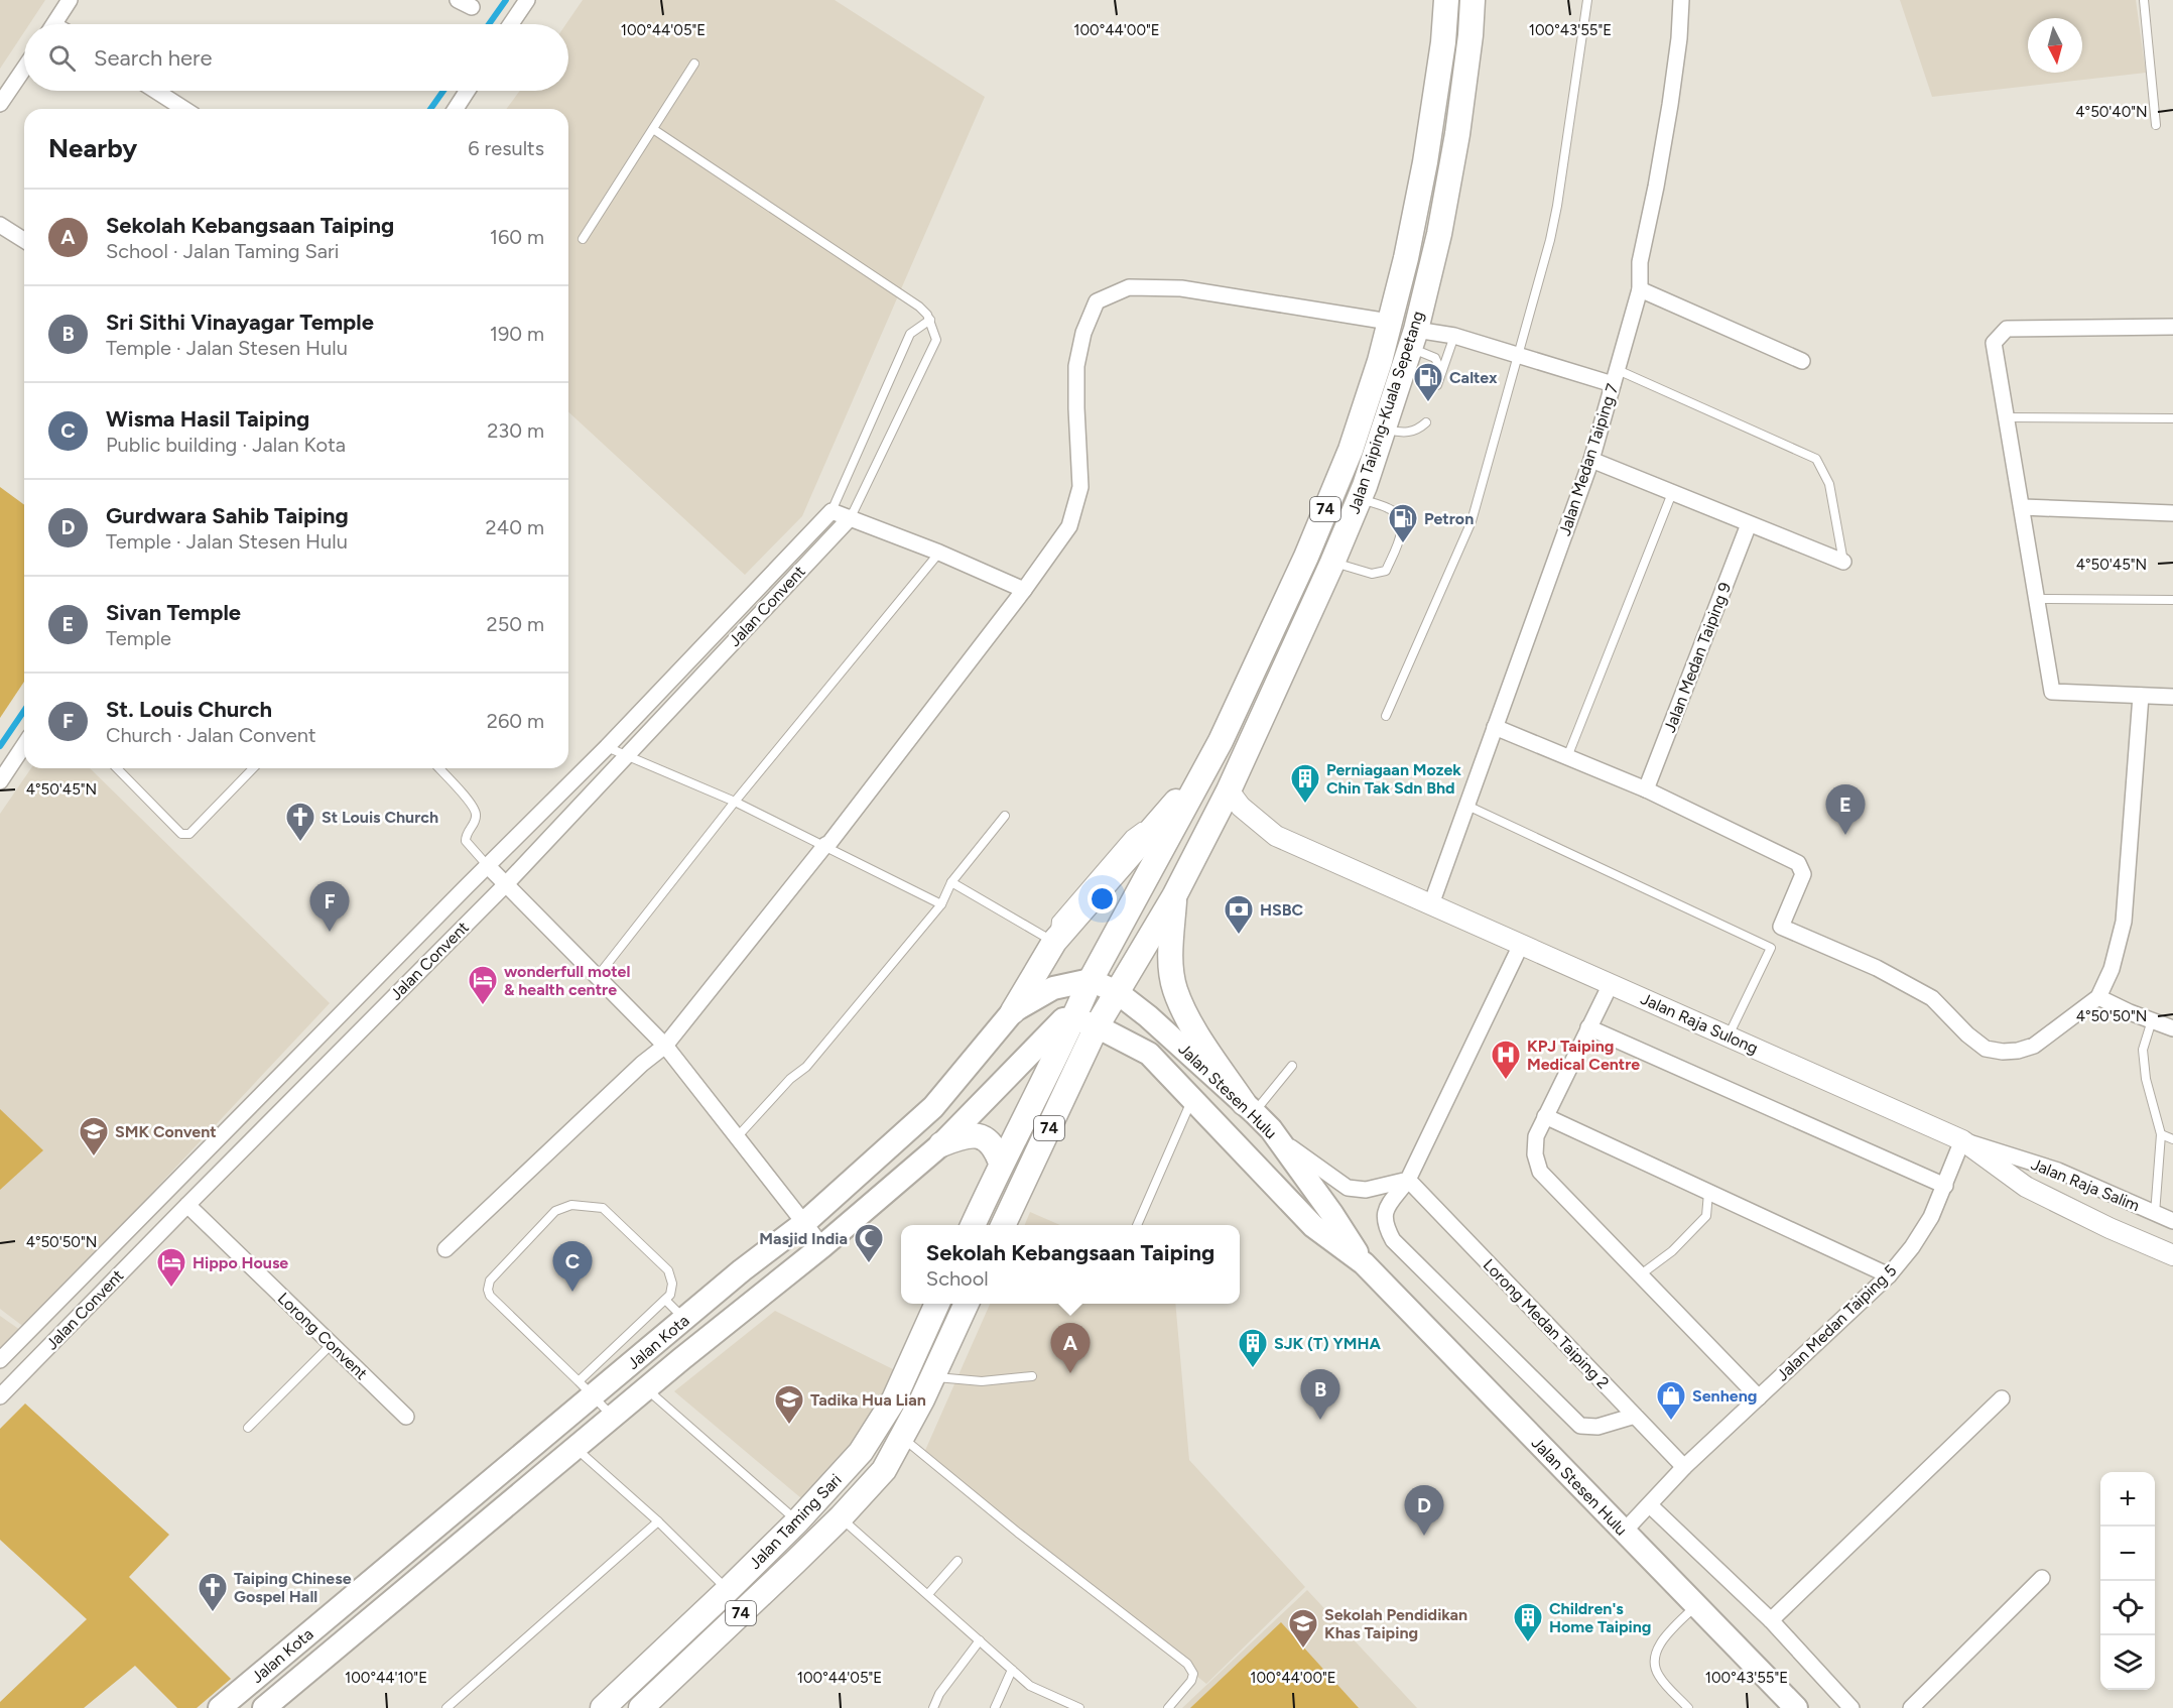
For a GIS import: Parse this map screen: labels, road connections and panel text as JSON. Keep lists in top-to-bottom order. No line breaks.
{"streets":{"main road":["Jalan Taiping-Kuala Sepetang","74","Jalan Stesen Hulu","Jalan Kota","Jalan Taming Sari"],"street":["Jalan Medan Taiping 7","Jalan Convent","Jalan Medan Taiping 9","Jalan Raja Sulong","Jalan Raja Salim","Jalan Medan Taiping 5","Lorong Medan Taiping 2","Lorong Convent"]},"crossings":[["Jalan Taiping-Kuala Sepetang","74"],["Jalan Taiping-Kuala Sepetang","Jalan Raja Sulong"],["Jalan Taiping-Kuala Sepetang","Jalan Stesen Hulu"],["Jalan Taiping-Kuala Sepetang","Jalan Kota"],["Jalan Medan Taiping 7","Jalan Raja Sulong"],["74","Jalan Stesen Hulu"],["74","Jalan Kota"],["Jalan Convent","Lorong Convent"],["Jalan Raja Sulong","Jalan Raja Salim"],["Jalan Raja Sulong","Jalan Medan Taiping 5"],["Jalan Stesen Hulu","Jalan Medan Taiping 5"],["Jalan Stesen Hulu","Jalan Kota"],["Jalan Raja Salim","Jalan Medan Taiping 5"],["Jalan Medan Taiping 5","Lorong Medan Taiping 2"]],"places":{"fuel station":["Caltex","Petron"],"building":["Perniagaan Mozek Chin Tak Sdn Bhd","SJK (T) YMHA","Children's Home Taiping"],"church":["St Louis Church","Taiping Chinese Gospel Hall"],"bank":["HSBC"],"hotel":["wonderfull motel & health centre","Hippo House"],"hospital":["KPJ Taiping Medical Centre"],"school or university":["SMK Convent","Tadika Hua Lian","Sekolah Pendidikan Khas Taiping"],"mosque":["Masjid India"],"shop":["Senheng"]},"north":"bottom","page":{"search":"Search here","heading":["Nearby","6 results"],"list":[{"mark":"A","name":"Sekolah Kebangsaan Taiping","note":"School · Jalan Taming Sari","value":"160 m"},{"mark":"B","name":"Sri Sithi Vinayagar Temple","note":"Temple · Jalan Stesen Hulu","value":"190 m"},{"mark":"C","name":"Wisma Hasil Taiping","note":"Public building · Jalan Kota","value":"230 m"},{"mark":"D","name":"Gurdwara Sahib Taiping","note":"Temple · Jalan Stesen Hulu","value":"240 m"},{"mark":"E","name":"Sivan Temple","note":"Temple","value":"250 m"},{"mark":"F","name":"St. Louis Church","note":"Church · Jalan Convent","value":"260 m"}],"pins":["E","F","C","A","B","D"],"popup":["Sekolah Kebangsaan Taiping","School"],"map_buttons":["+","−"]},"coordinates":["100°44'05\"E","100°44'00\"E","100°43'55\"E","4°50'40\"N","4°50'45\"N","4°50'50\"N","100°44'10\"E"]}
